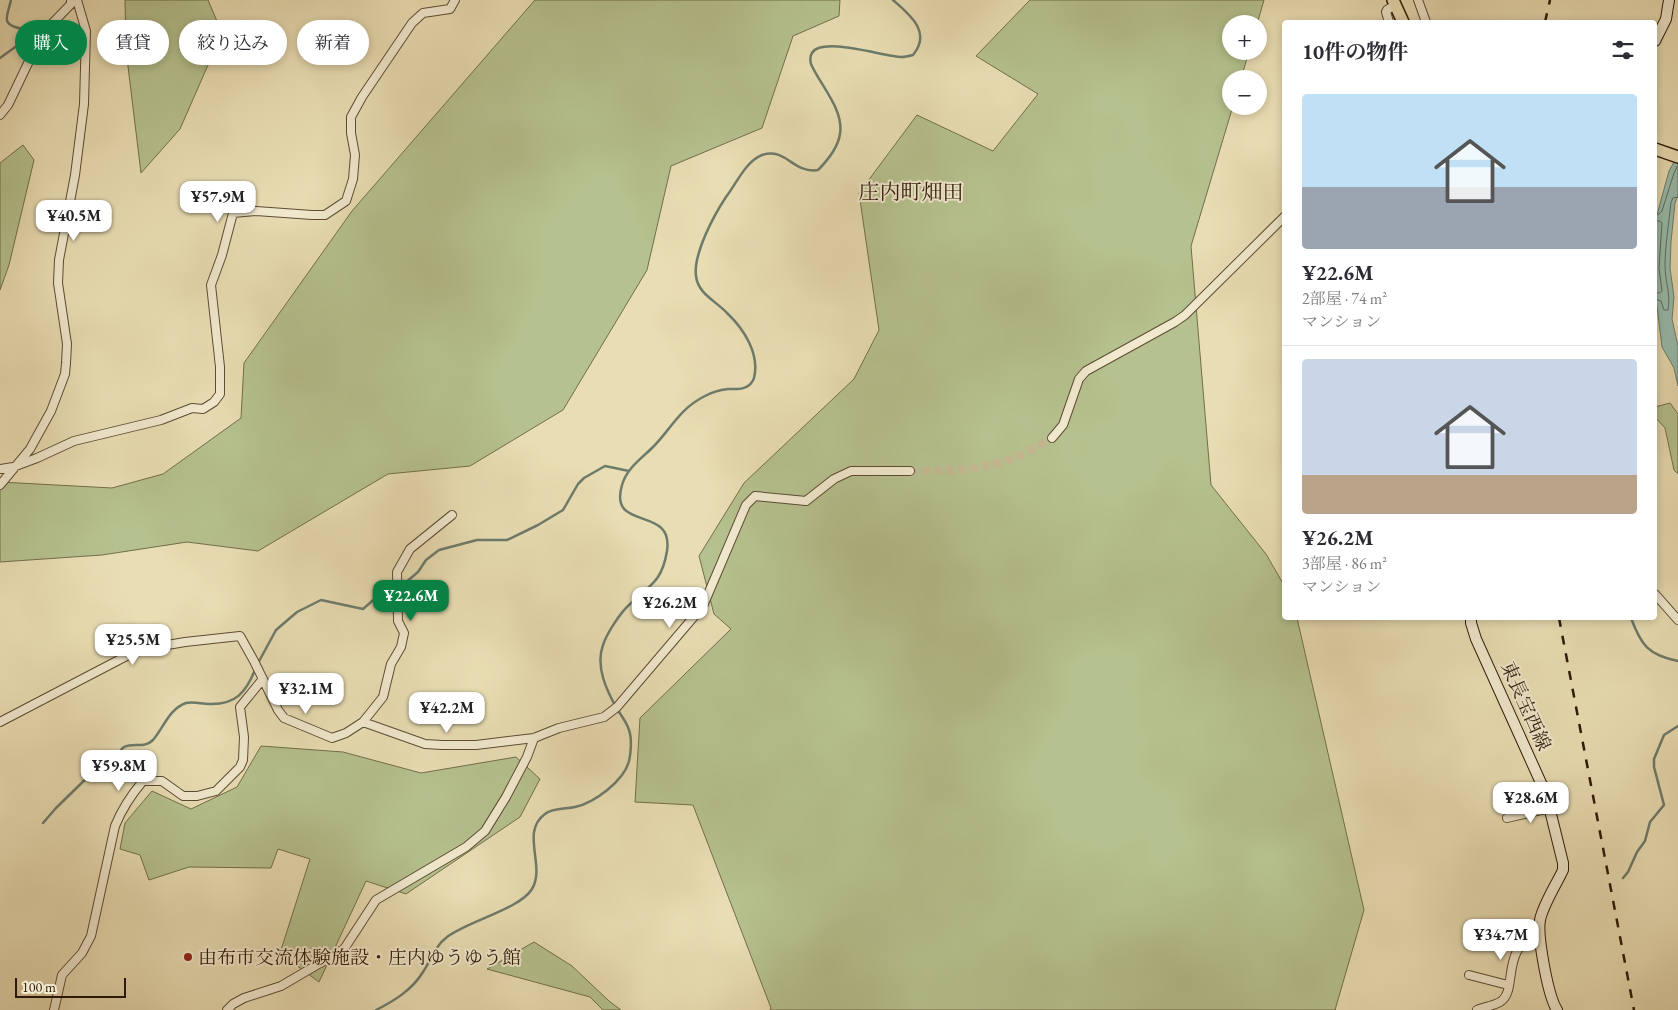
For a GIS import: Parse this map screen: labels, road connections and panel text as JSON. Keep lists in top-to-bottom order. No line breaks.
{"streets":{"main road":["東長宝西線"]},"districts":["庄内町畑田"],"places":["由布市交流体験施設・庄内ゆうゆう館"],"scale_bar":"100 m","page":{"map_buttons":["+","−"],"chip":["購入","賃貸","絞り込み","新着"],"heading":"10件の物件","list":[{"name":"¥22.6M","note":"2部屋 · 74 m² · マンション"},{"name":"¥26.2M","note":"3部屋 · 86 m² · マンション"}],"price":["¥57.9M","¥40.5M","¥22.6M","¥26.2M","¥25.5M","¥32.1M","¥42.2M","¥59.8M","¥28.6M","¥34.7M"],"scale":"100 m"}}
